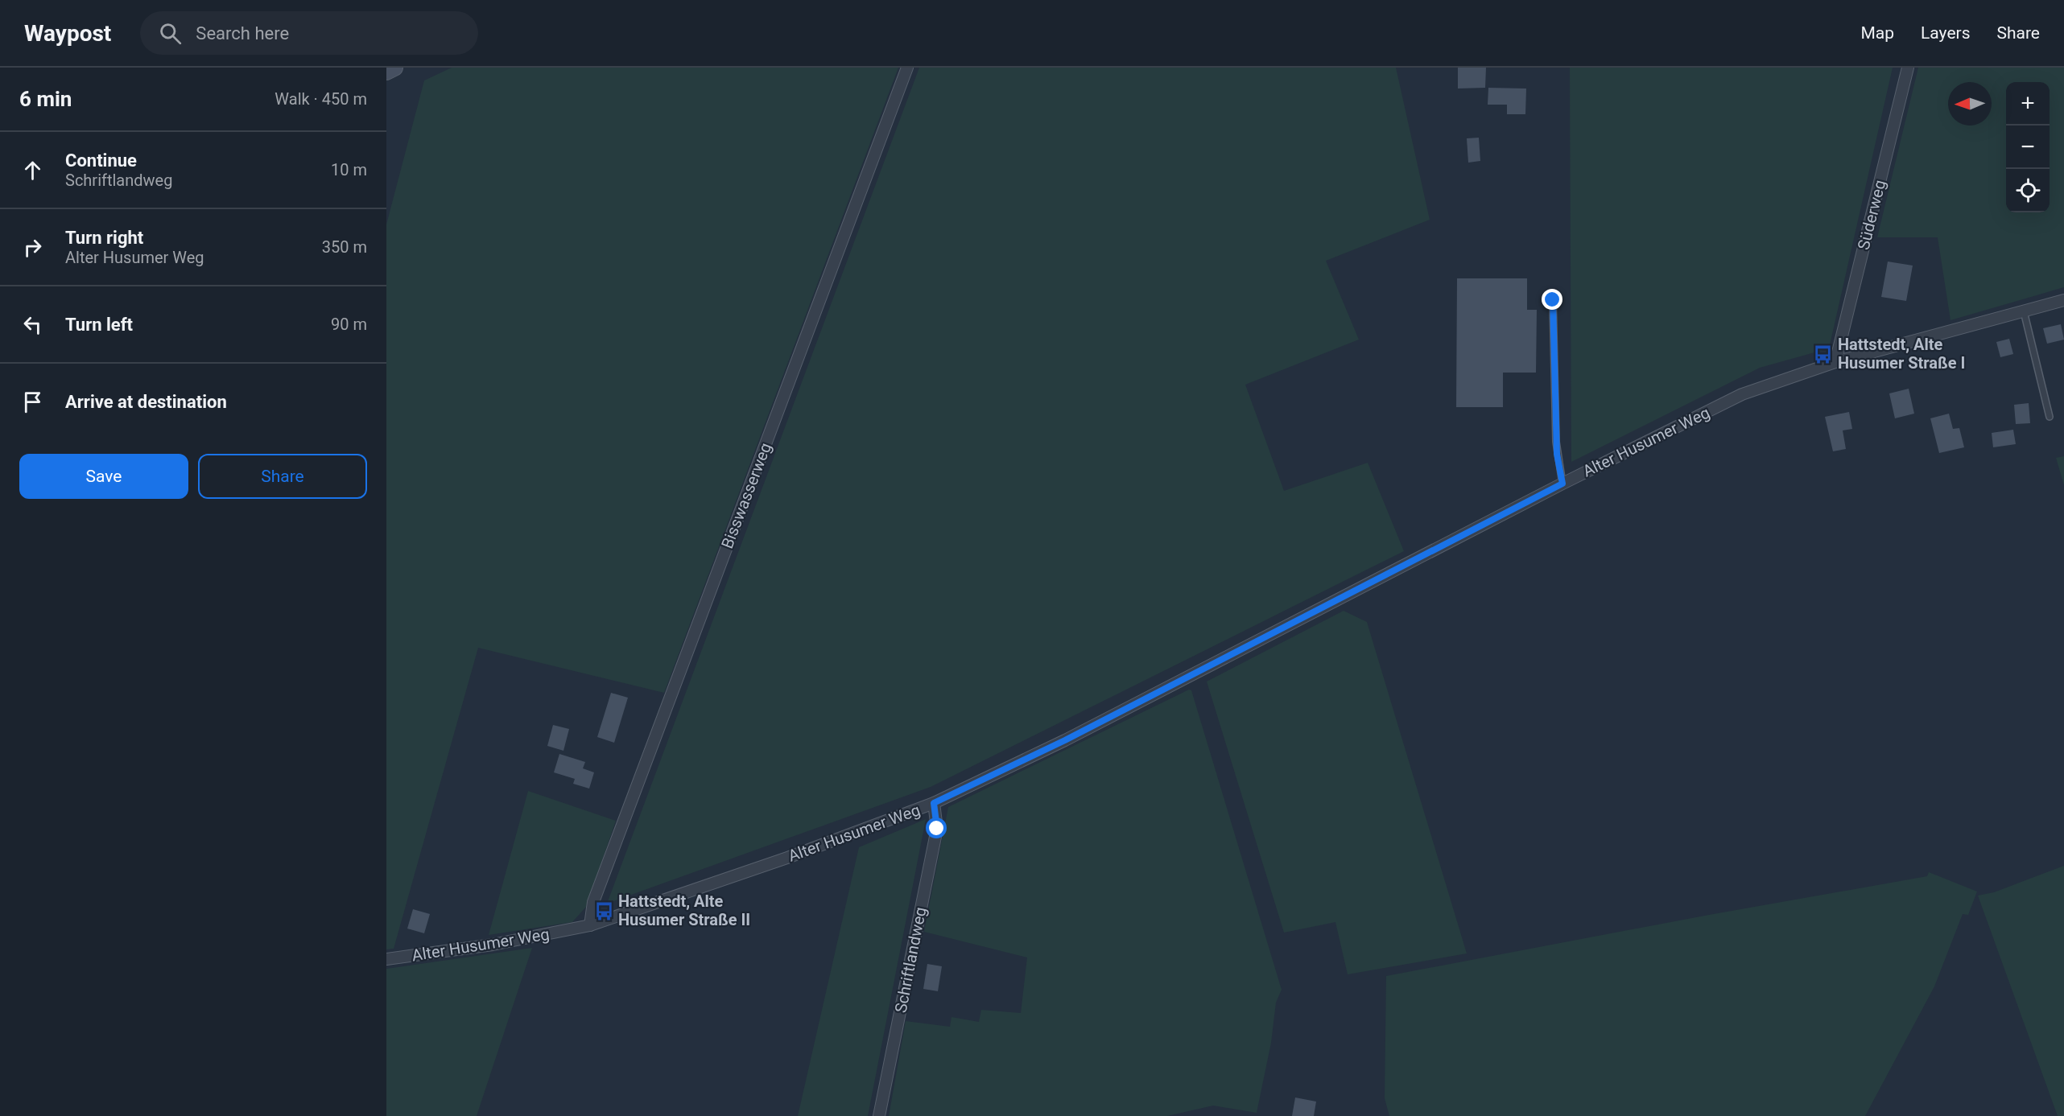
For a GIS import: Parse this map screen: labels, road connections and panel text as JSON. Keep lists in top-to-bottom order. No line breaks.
{"streets":{"street":["Süderweg","Alter Husumer Weg","Bisswasserweg","Schriftlandweg"]},"crossings":[["Süderweg","Alter Husumer Weg"],["Alter Husumer Weg","Bisswasserweg"],["Alter Husumer Weg","Schriftlandweg"]],"places":{"bus stop":["Hattstedt, Alte Husumer Straße I","Hattstedt, Alte Husumer Straße II"]},"north":"left","page":{"header":"Waypost","search":"Search here","nav":["Map","Layers","Share"],"heading":["6 min","Walk · 450 m"],"map_buttons":["+","−"],"list":[["Continue","Schriftlandweg","10 m"],["Turn right","Alter Husumer Weg","350 m"],["Turn left","90 m"],"Arrive at destination"],"buttons":["Save","Share"]}}
